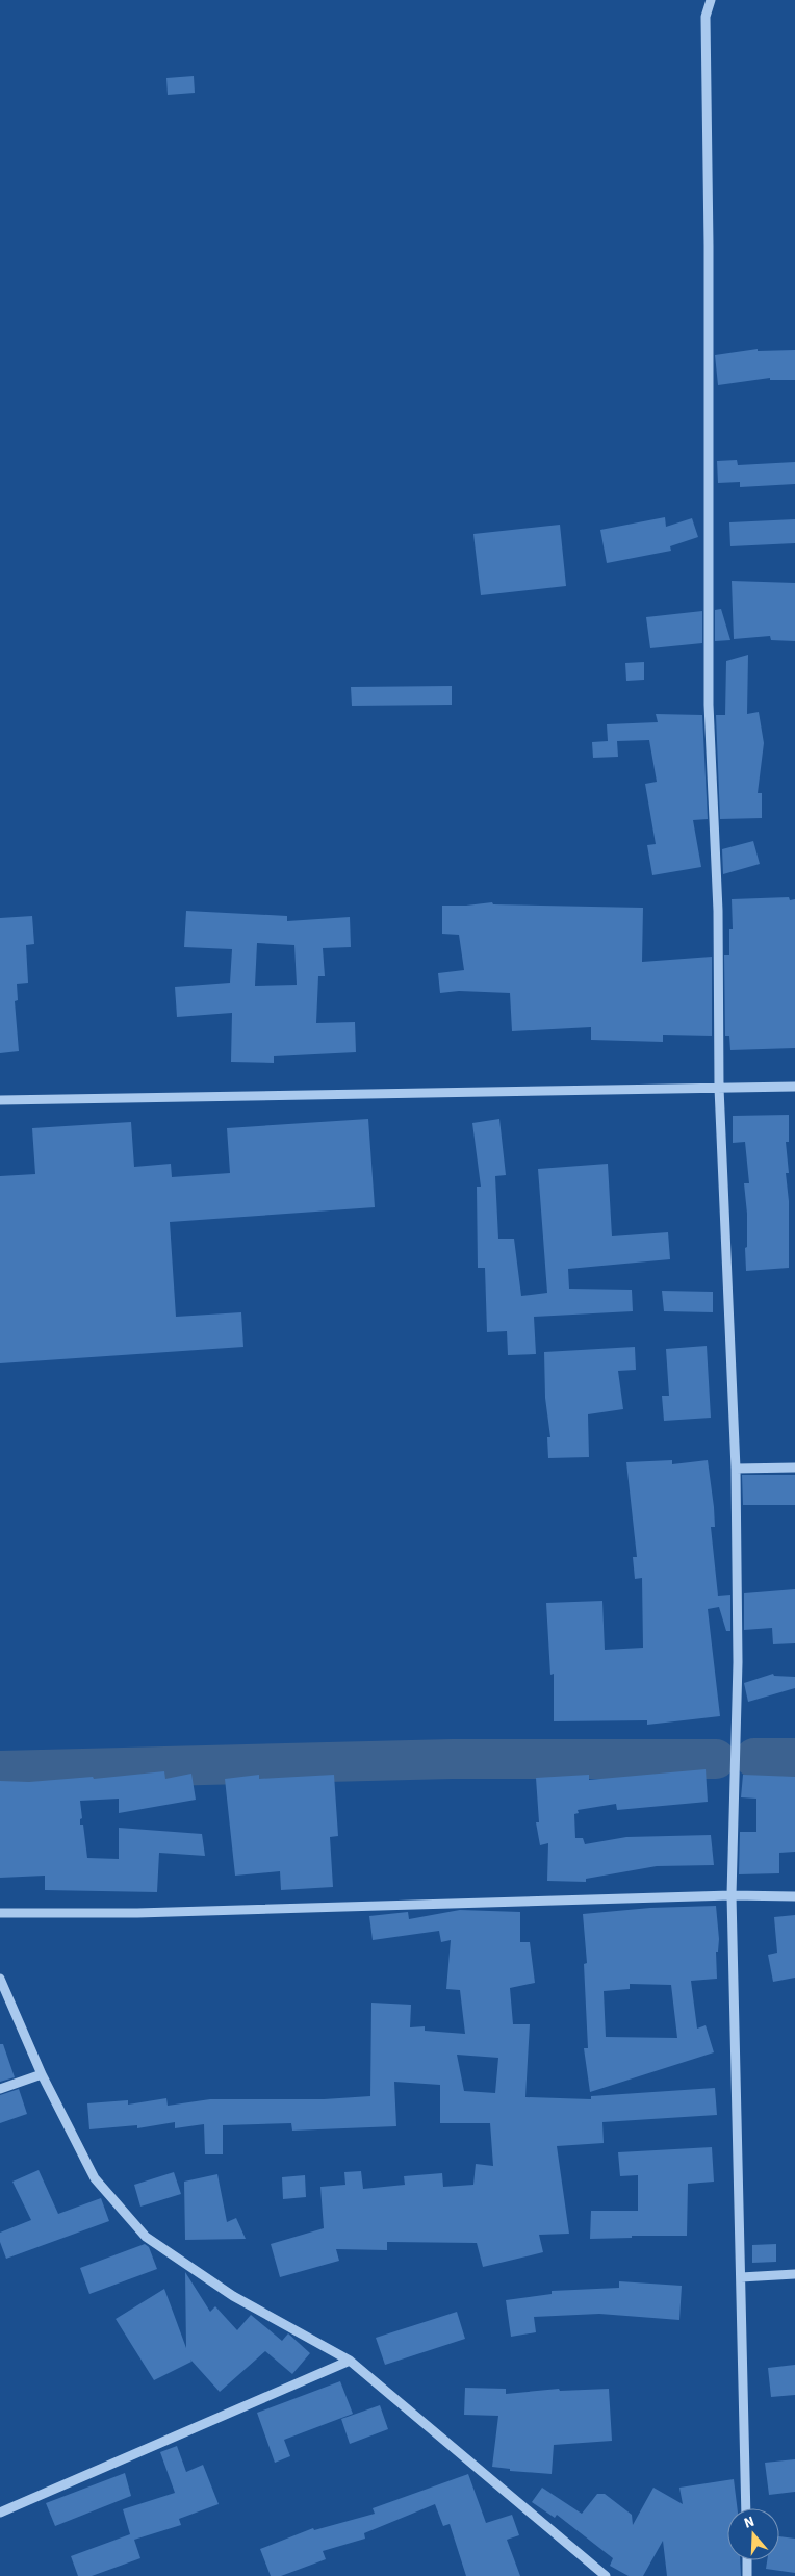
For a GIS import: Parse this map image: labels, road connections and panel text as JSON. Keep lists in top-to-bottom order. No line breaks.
{"north":"top"}
